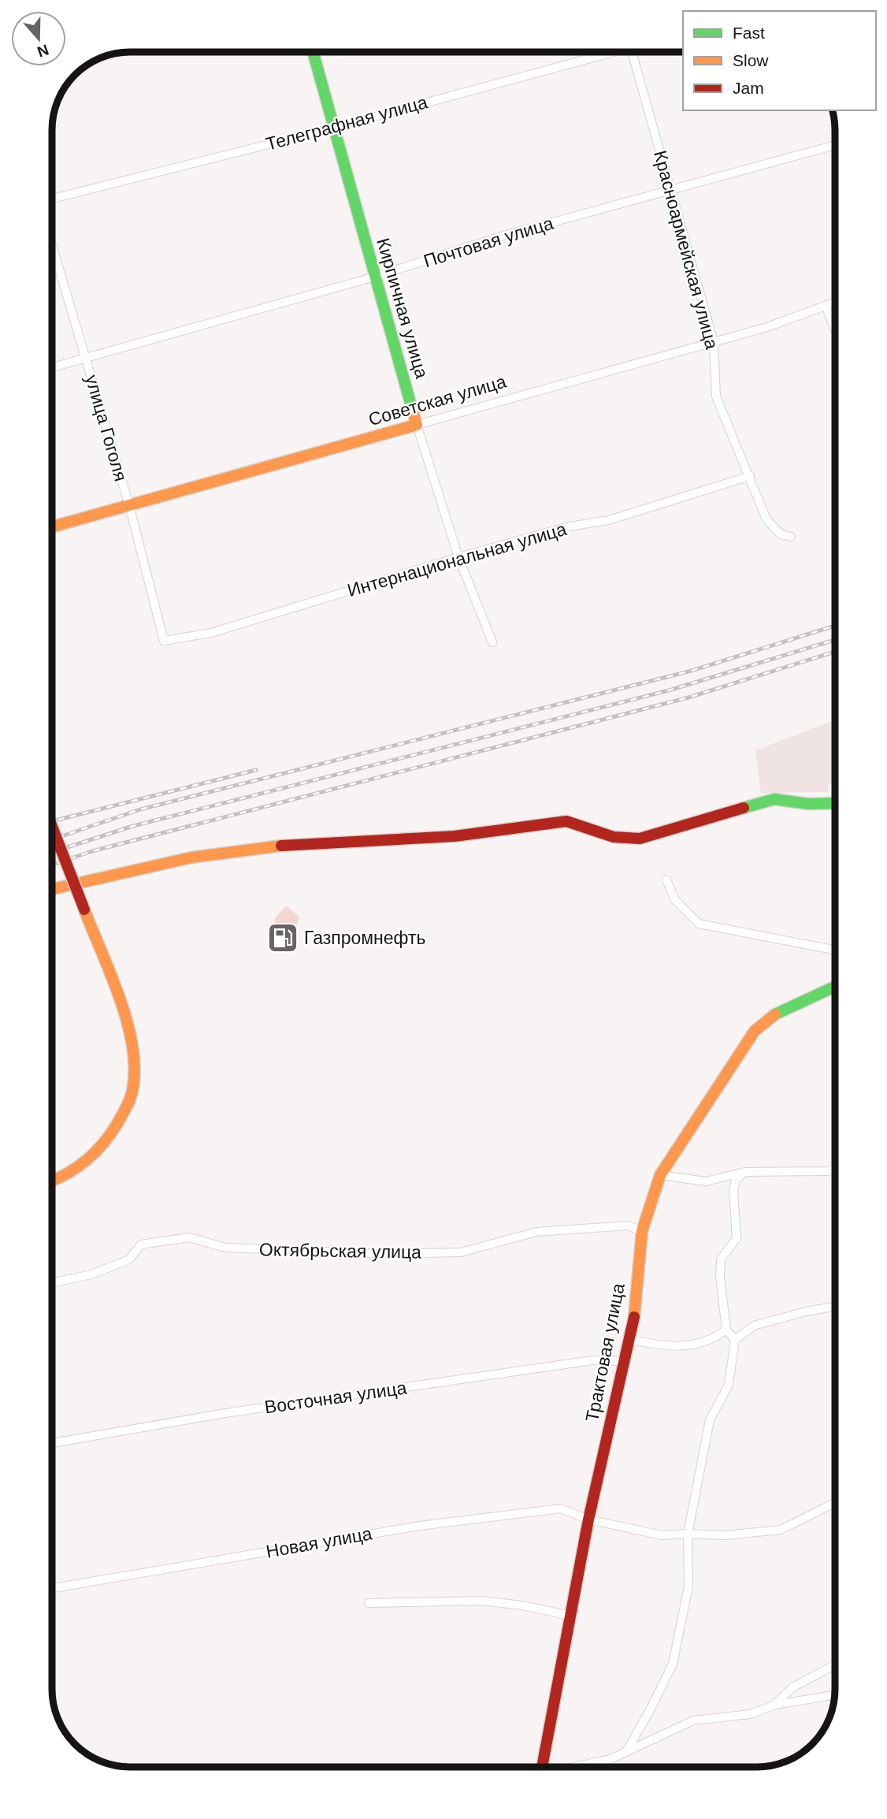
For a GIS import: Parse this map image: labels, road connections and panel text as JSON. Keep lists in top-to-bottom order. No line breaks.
{"streets":{"street":["Телеграфная улица","Почтовая улица","Красноармейская улица","Кирпичная улица","Советская улица","улица Гоголя","Интернациональная улица","Октябрьская улица","Трактовая улица","Восточная улица","Новая улица"]},"crossings":[["Телеграфная улица","Кирпичная улица"],["Почтовая улица","Красноармейская улица"],["Почтовая улица","Кирпичная улица"],["Почтовая улица","улица Гоголя"],["Красноармейская улица","Советская улица"],["Красноармейская улица","Интернациональная улица"],["Кирпичная улица","Советская улица"],["Кирпичная улица","Интернациональная улица"],["Советская улица","улица Гоголя"],["улица Гоголя","Интернациональная улица"],["Октябрьская улица","Трактовая улица"],["Трактовая улица","Восточная улица"],["Трактовая улица","Новая улица"]],"places":{"fuel station":["Газпромнефть"]},"legend":["Fast","Slow","Jam"],"north":"bottom"}
